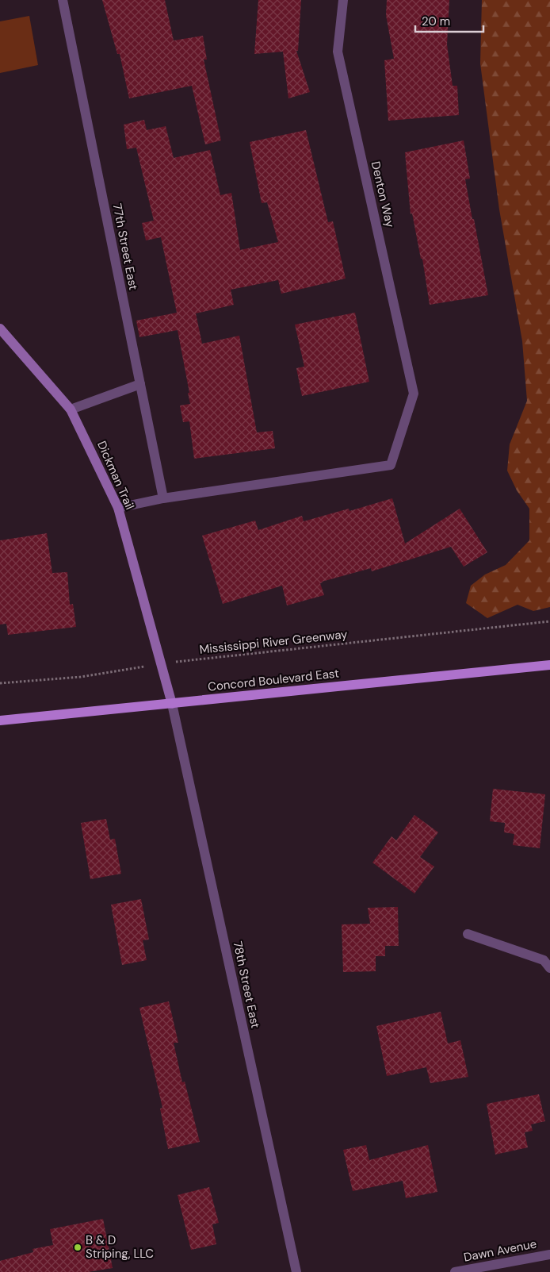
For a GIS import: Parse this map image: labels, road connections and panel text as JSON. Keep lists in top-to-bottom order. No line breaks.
{"streets":{"main road":["Concord Boulevard East"],"street":["Denton Way","77th Street East","Dickman Trail","78th Street East","Dawn Avenue"],"path":["Mississippi River Greenway"]},"crossings":[["Denton Way","77th Street East"],["Dickman Trail","Mississippi River Greenway"],["Dickman Trail","Concord Boulevard East"],["Dickman Trail","78th Street East"],["Concord Boulevard East","78th Street East"]],"places":["B & D Striping, LLC"],"scale_bar":"20 m"}
